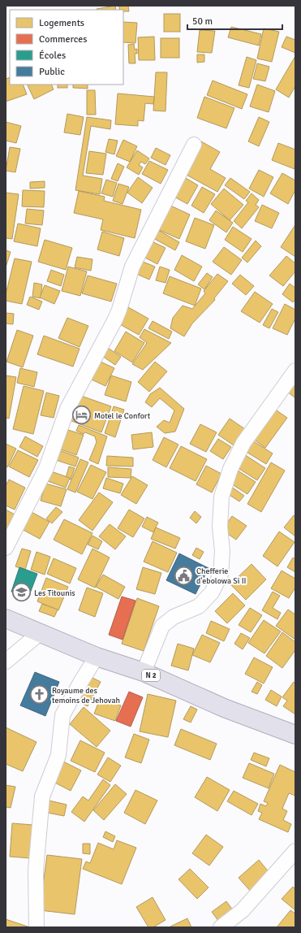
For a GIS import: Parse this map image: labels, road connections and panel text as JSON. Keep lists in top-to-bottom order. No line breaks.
{"streets":{"highway":["N 2"]},"places":{"hotel":["Motel le Confort"],"public building":["Chefferie d'ebolowa Si II"],"school or university":["Les Titounis"],"church":["Royaume des temoins de Jehovah"]},"legend":["Logements","Commerces","Écoles","Public"],"scale_bar":"50 m"}
